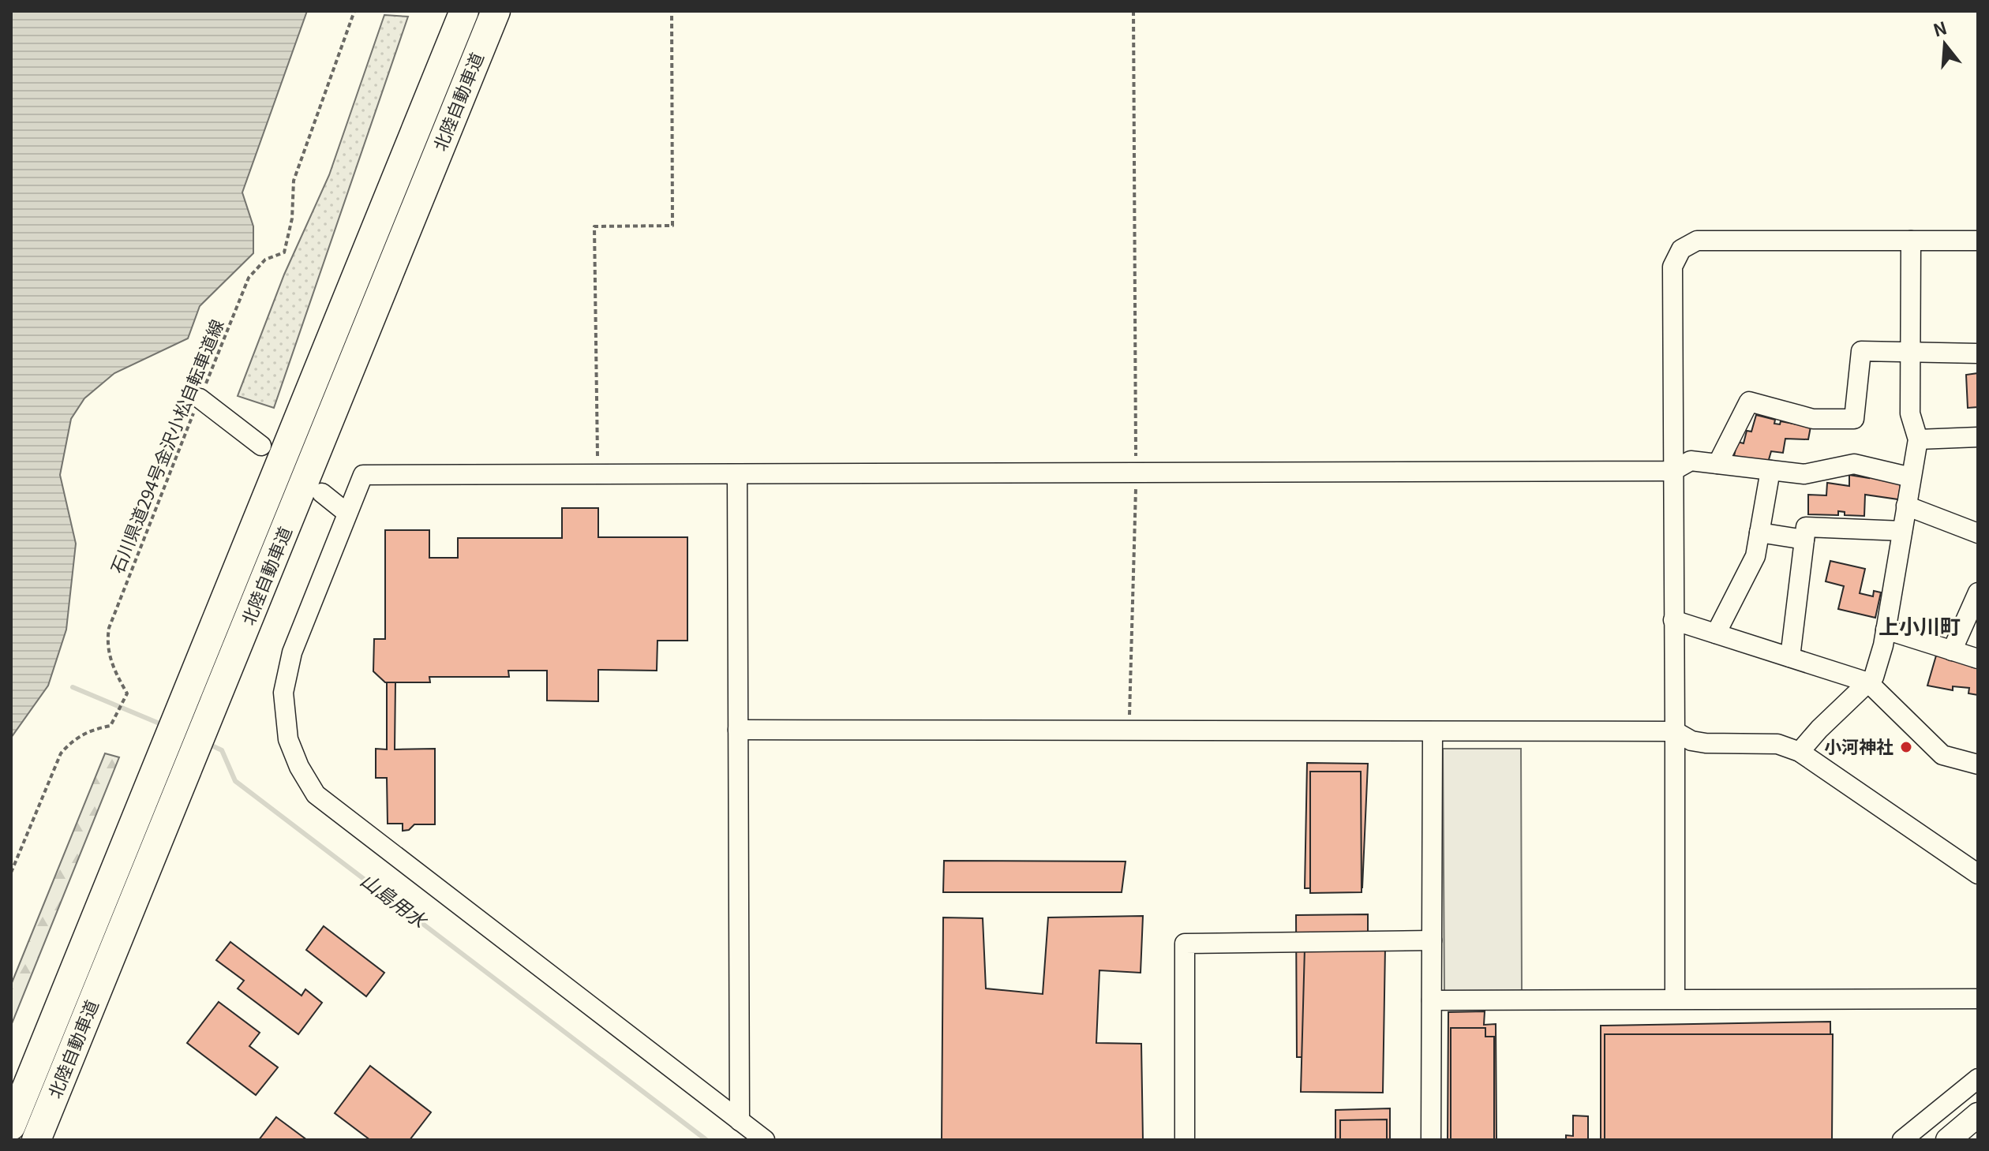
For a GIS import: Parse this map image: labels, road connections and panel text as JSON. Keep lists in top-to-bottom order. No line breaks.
{"streets":{"highway":["北陸自動車道"],"path":["石川県道294号金沢小松自転車道線"]},"districts":["上小川町"],"water":["山島用水"],"places":["小河神社"],"north":"top"}
